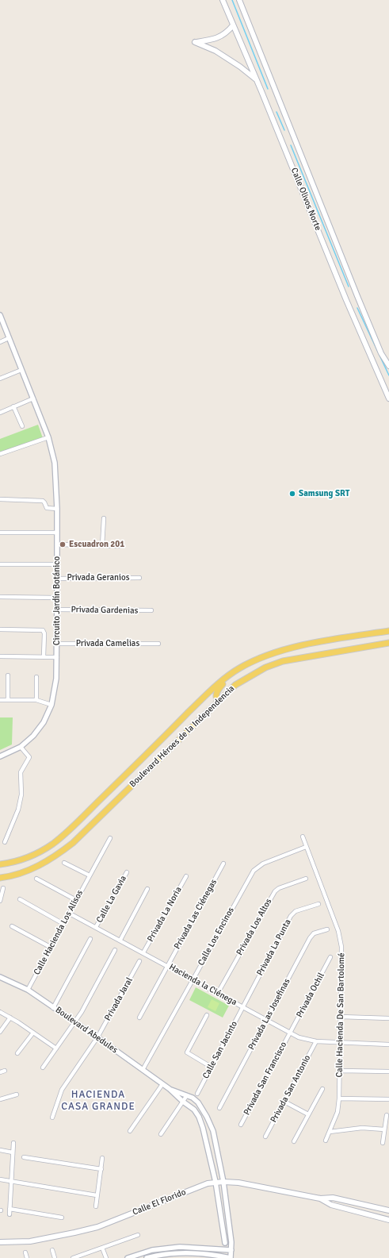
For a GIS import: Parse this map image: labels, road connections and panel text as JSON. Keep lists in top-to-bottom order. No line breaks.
{"streets":{"main road":["Calle Olivos Norte","Boulevard Héroes de la Independencia","Calle El Florido"],"street":["Privada Geranios","Circuito Jardín Botánico","Privada Gardenias","Privada Camelias","Calle La Gavia","Privada La Noria","Privada Las Ciénegas","Privada Los Altos","Calle Hacienda Los Alisos","Calle Los Encinos","Privada La Punta","Hacienda la Ciénega","Privada Ochil","Privada Jaral","Privada Las Josefinas","Calle Hacienda De San Bartolomé","Boulevard Abedules","Calle San Jacinto","Privada San Francisco","Privada San Antonio"]},"crossings":[["Privada Geranios","Circuito Jardín Botánico"],["Circuito Jardín Botánico","Privada Gardenias"],["Circuito Jardín Botánico","Privada Camelias"],["Calle La Gavia","Hacienda la Ciénega"],["Privada La Noria","Hacienda la Ciénega"],["Privada Las Ciénegas","Hacienda la Ciénega"],["Privada Los Altos","Hacienda la Ciénega"],["Calle Hacienda Los Alisos","Hacienda la Ciénega"],["Calle Hacienda Los Alisos","Boulevard Abedules"],["Calle Los Encinos","Hacienda la Ciénega"],["Calle Los Encinos","Calle Hacienda De San Bartolomé"],["Calle Los Encinos","Boulevard Abedules"],["Privada La Punta","Hacienda la Ciénega"],["Privada La Punta","Calle San Jacinto"],["Hacienda la Ciénega","Privada Ochil"],["Hacienda la Ciénega","Privada Las Josefinas"],["Hacienda la Ciénega","Calle Hacienda De San Bartolomé"],["Hacienda la Ciénega","Calle San Jacinto"],["Hacienda la Ciénega","Privada San Francisco"],["Hacienda la Ciénega","Privada San Antonio"],["Privada Ochil","Privada San Francisco"],["Privada Jaral","Boulevard Abedules"],["Boulevard Abedules","Calle El Florido"]],"districts":["HACIENDA CASA GRANDE"],"places":["Samsung SRT","Escuadron 201"]}
